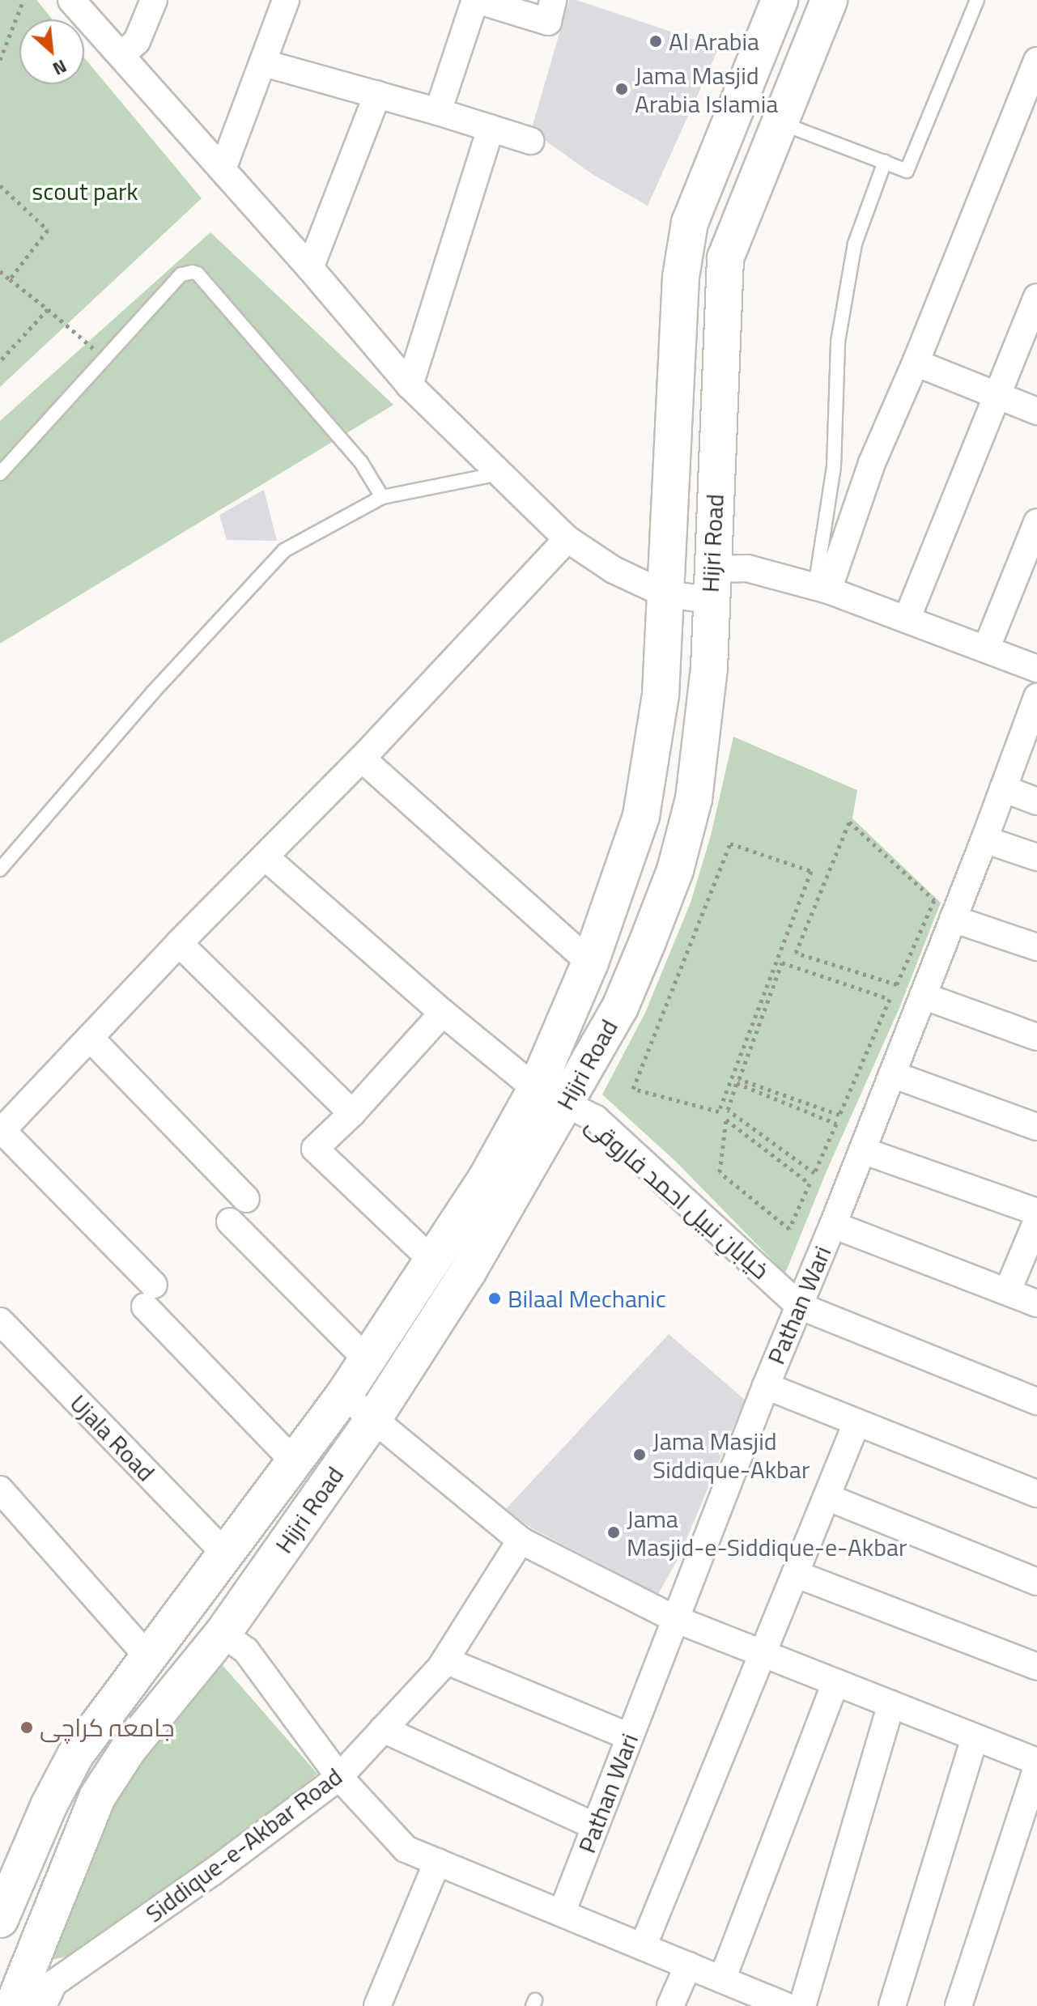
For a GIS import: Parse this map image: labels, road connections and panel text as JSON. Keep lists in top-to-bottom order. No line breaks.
{"streets":{"main road":["Hijri Road"],"street":["خیابانِ نبیل احمد فاروقی","Pathan Wari","Ujala Road","Siddique-e-Akbar Road"]},"crossings":[["Hijri Road","خیابانِ نبیل احمد فاروقی"],["Hijri Road","Ujala Road"],["خیابانِ نبیل احمد فاروقی","Pathan Wari"]],"parks":["scout park"],"places":["Al Arabia","Jama Masjid Arabia Islamia","Bilaal Mechanic","Jama Masjid Siddique-Akbar","Jama Masjid-e-Siddique-e-Akbar","جامعہ کراچی"],"north":"bottom right"}
